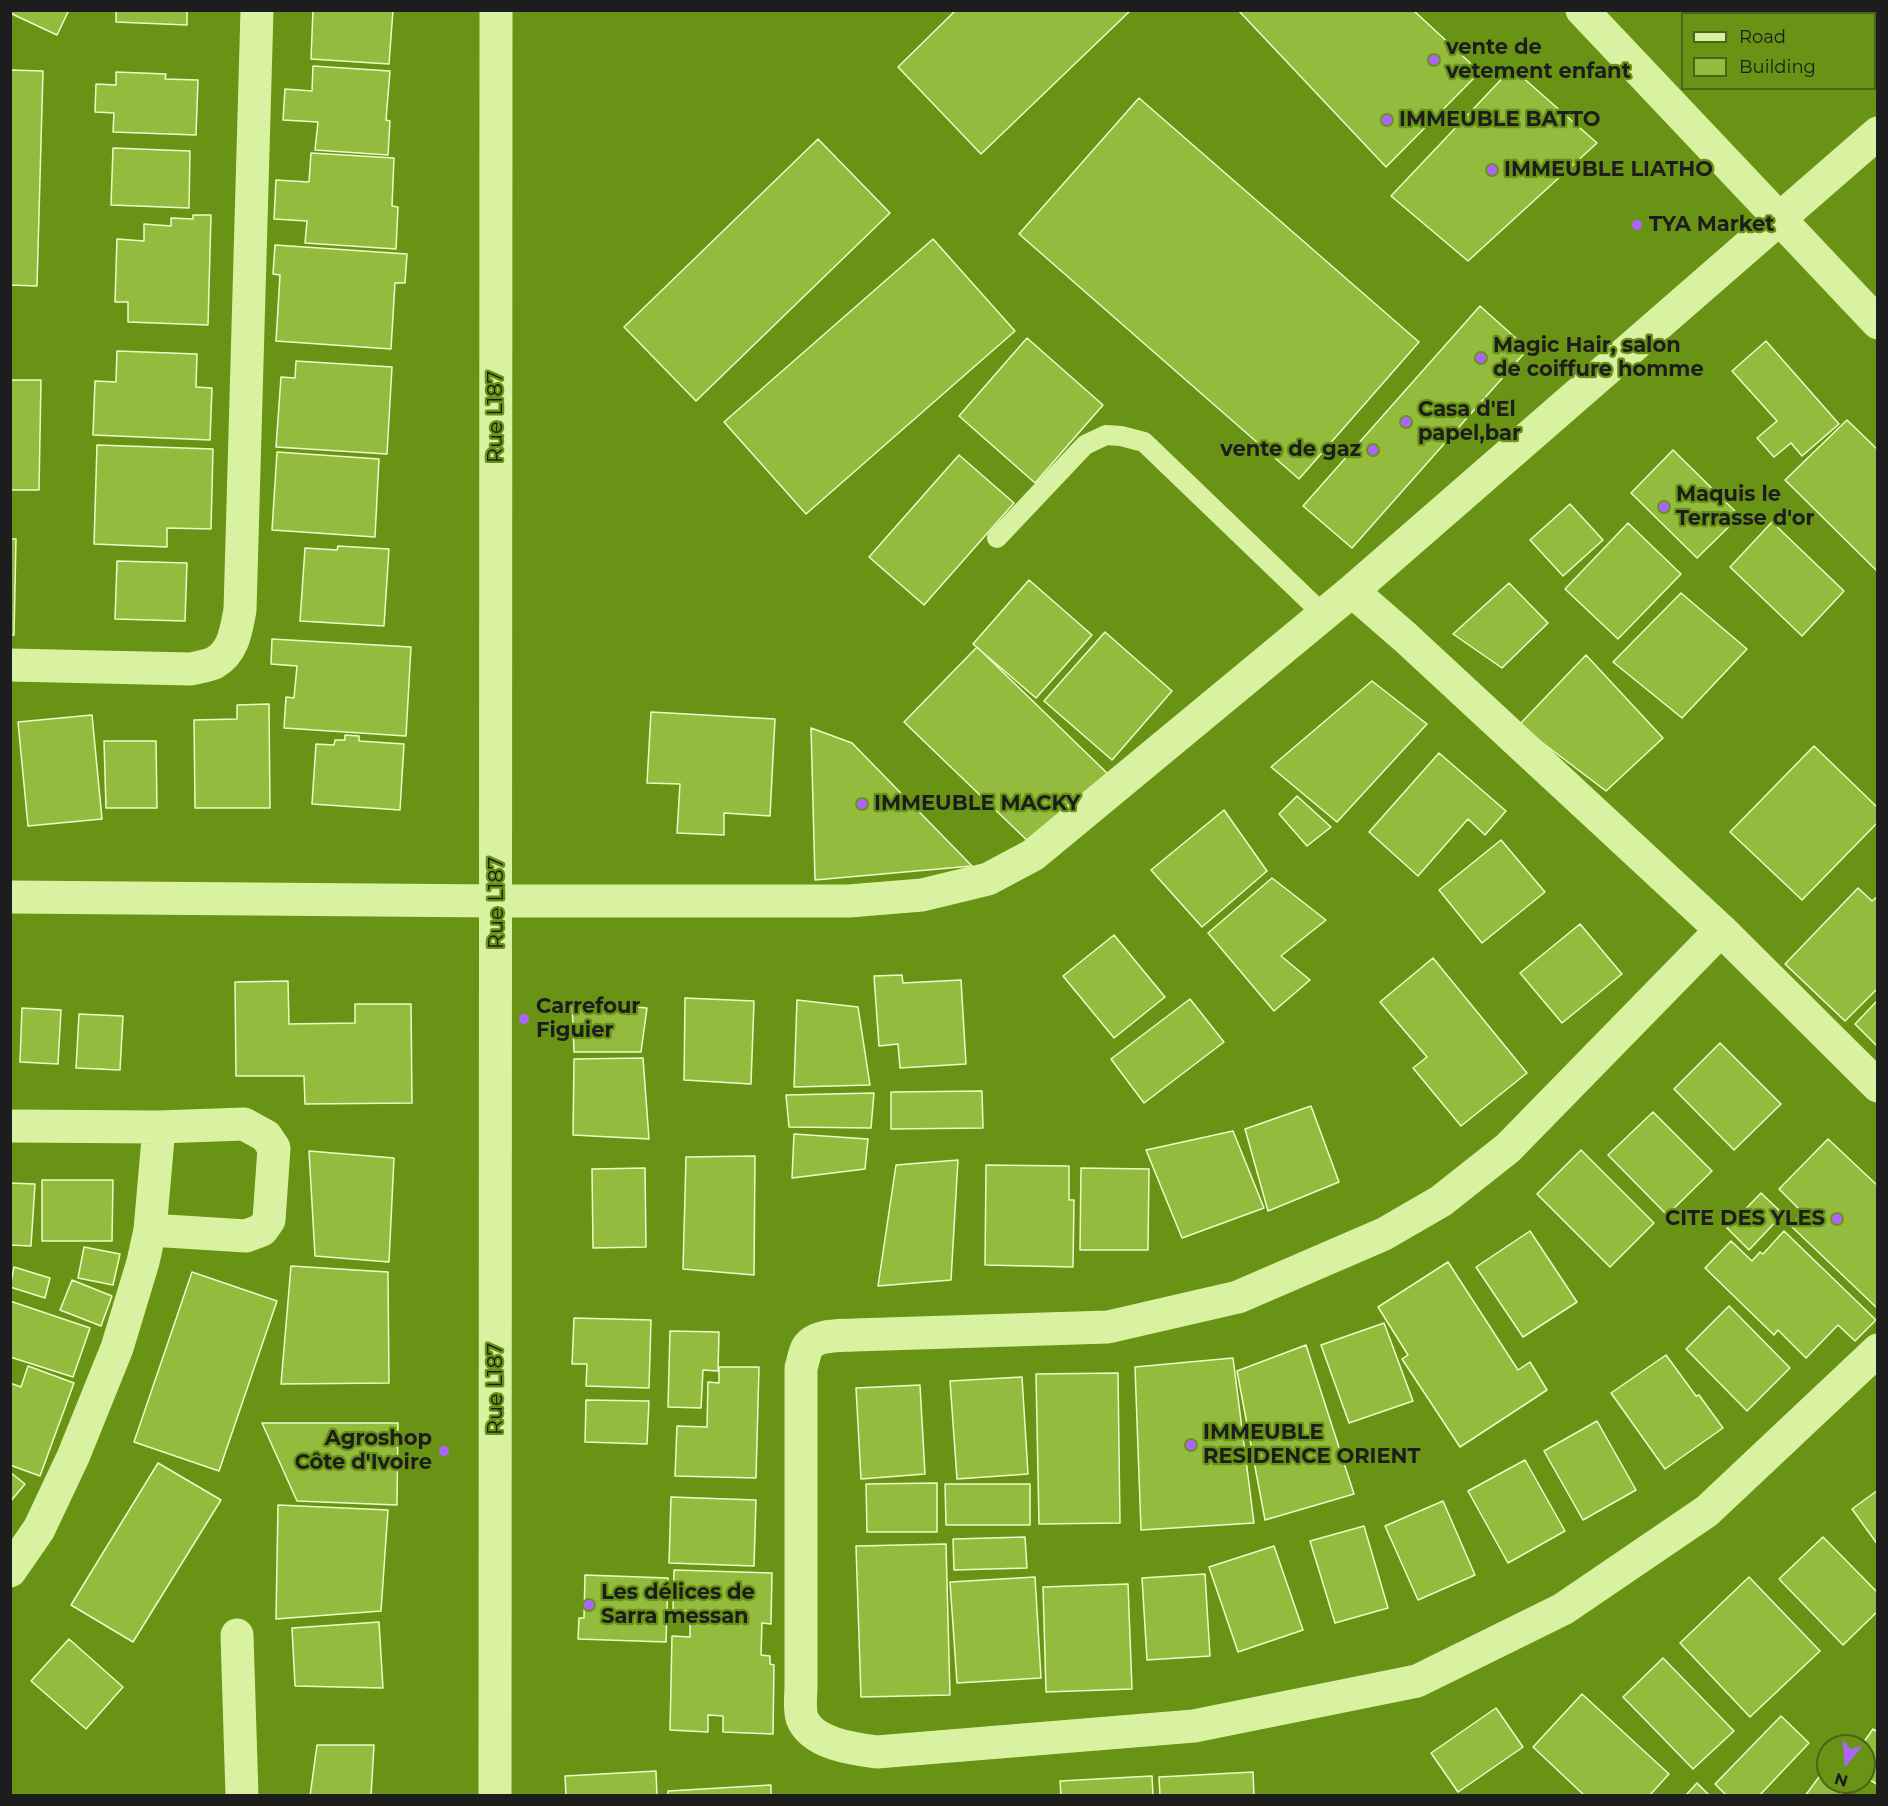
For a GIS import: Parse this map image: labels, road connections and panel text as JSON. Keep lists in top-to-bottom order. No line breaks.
{"streets":{"street":["Rue L187"]},"places":["vente de vetement enfant","IMMEUBLE BATTO","IMMEUBLE LIATHO","TYA Market","Magic Hair, salon de coiffure homme","Casa d'El papel,bar","vente de gaz","Maquis le Terrasse d'or","IMMEUBLE MACKY","Carrefour Figuier","CITE DES YLES","IMMEUBLE RESIDENCE ORIENT","Agroshop Côte d'Ivoire","Les délices de Sarra messan"],"legend":["Road","Building"],"north":"bottom"}
